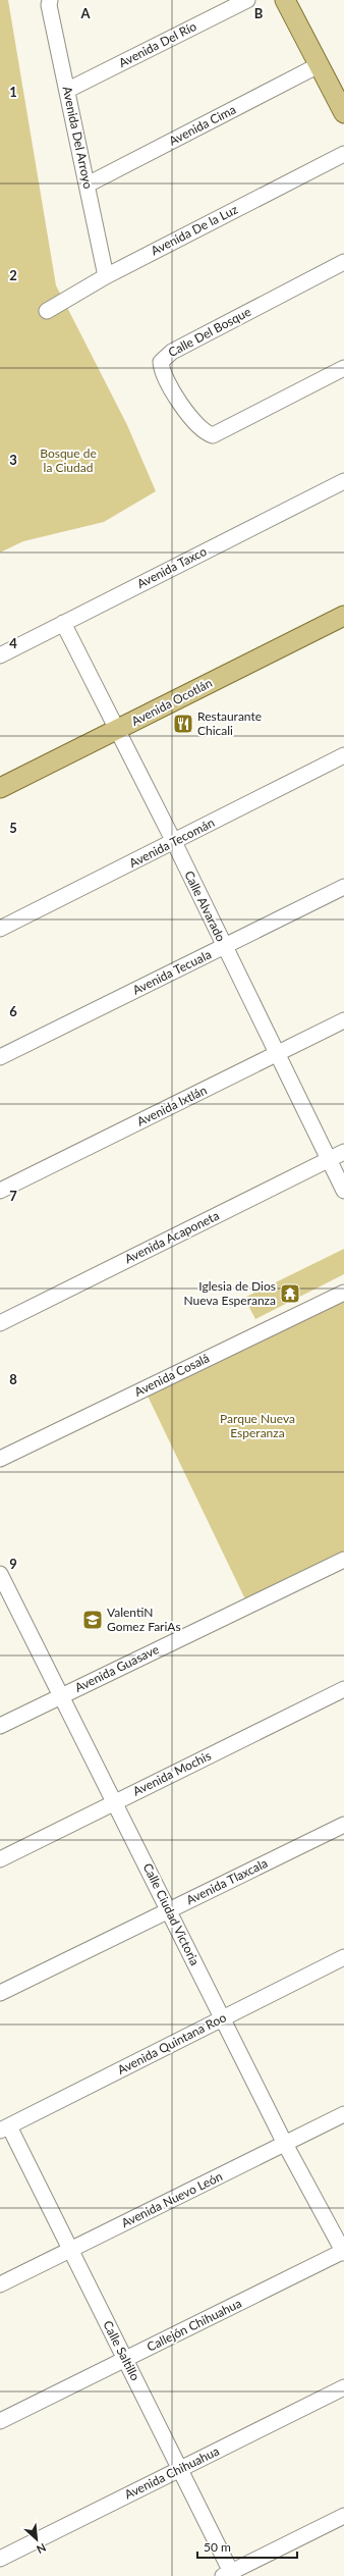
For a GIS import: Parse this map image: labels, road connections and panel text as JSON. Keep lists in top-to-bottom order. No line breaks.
{"streets":{"main road":["Avenida Ocotlán"],"street":["Avenida Del Río","Avenida Cima","Avenida Del Arroyo","Avenida De la Luz","Calle Del Bosque","Avenida Taxco","Avenida Tecomán","Calle Alvarado","Avenida Tecuala","Avenida Ixtlán","Avenida Acaponeta","Avenida Cosalá","Avenida Guasave","Avenida Mochis","Avenida Tlaxcala","Calle Ciudad Victoria","Avenida Quintana Roo","Avenida Nuevo León","Callejón Chihuahua","Calle Saltillo","Avenida Chihuahua"]},"crossings":[["Avenida Del Río","Avenida Del Arroyo"],["Avenida Cima","Avenida Del Arroyo"],["Avenida Del Arroyo","Avenida De la Luz"],["Avenida Taxco","Calle Alvarado"],["Avenida Ocotlán","Calle Alvarado"],["Avenida Tecomán","Calle Alvarado"],["Calle Alvarado","Avenida Tecuala"],["Calle Alvarado","Avenida Ixtlán"],["Calle Alvarado","Avenida Acaponeta"],["Avenida Guasave","Calle Ciudad Victoria"],["Avenida Mochis","Calle Ciudad Victoria"],["Avenida Tlaxcala","Calle Ciudad Victoria"],["Calle Ciudad Victoria","Avenida Quintana Roo"],["Calle Ciudad Victoria","Avenida Nuevo León"],["Calle Ciudad Victoria","Callejón Chihuahua"],["Avenida Quintana Roo","Calle Saltillo"],["Avenida Nuevo León","Calle Saltillo"],["Callejón Chihuahua","Calle Saltillo"],["Calle Saltillo","Avenida Chihuahua"]],"parks":["Bosque de la Ciudad","Parque Nueva Esperanza"],"places":{"restaurant":["Restaurante Chicali"],"temple":["Iglesia de Dios Nueva Esperanza"],"school or university":["ValentiN Gomez FariAs"]},"scale_bar":"50 m","north":"bottom right","grid":{"columns":["A","B"],"rows":["1","2","3","4","5","6","7","8","9"]}}
